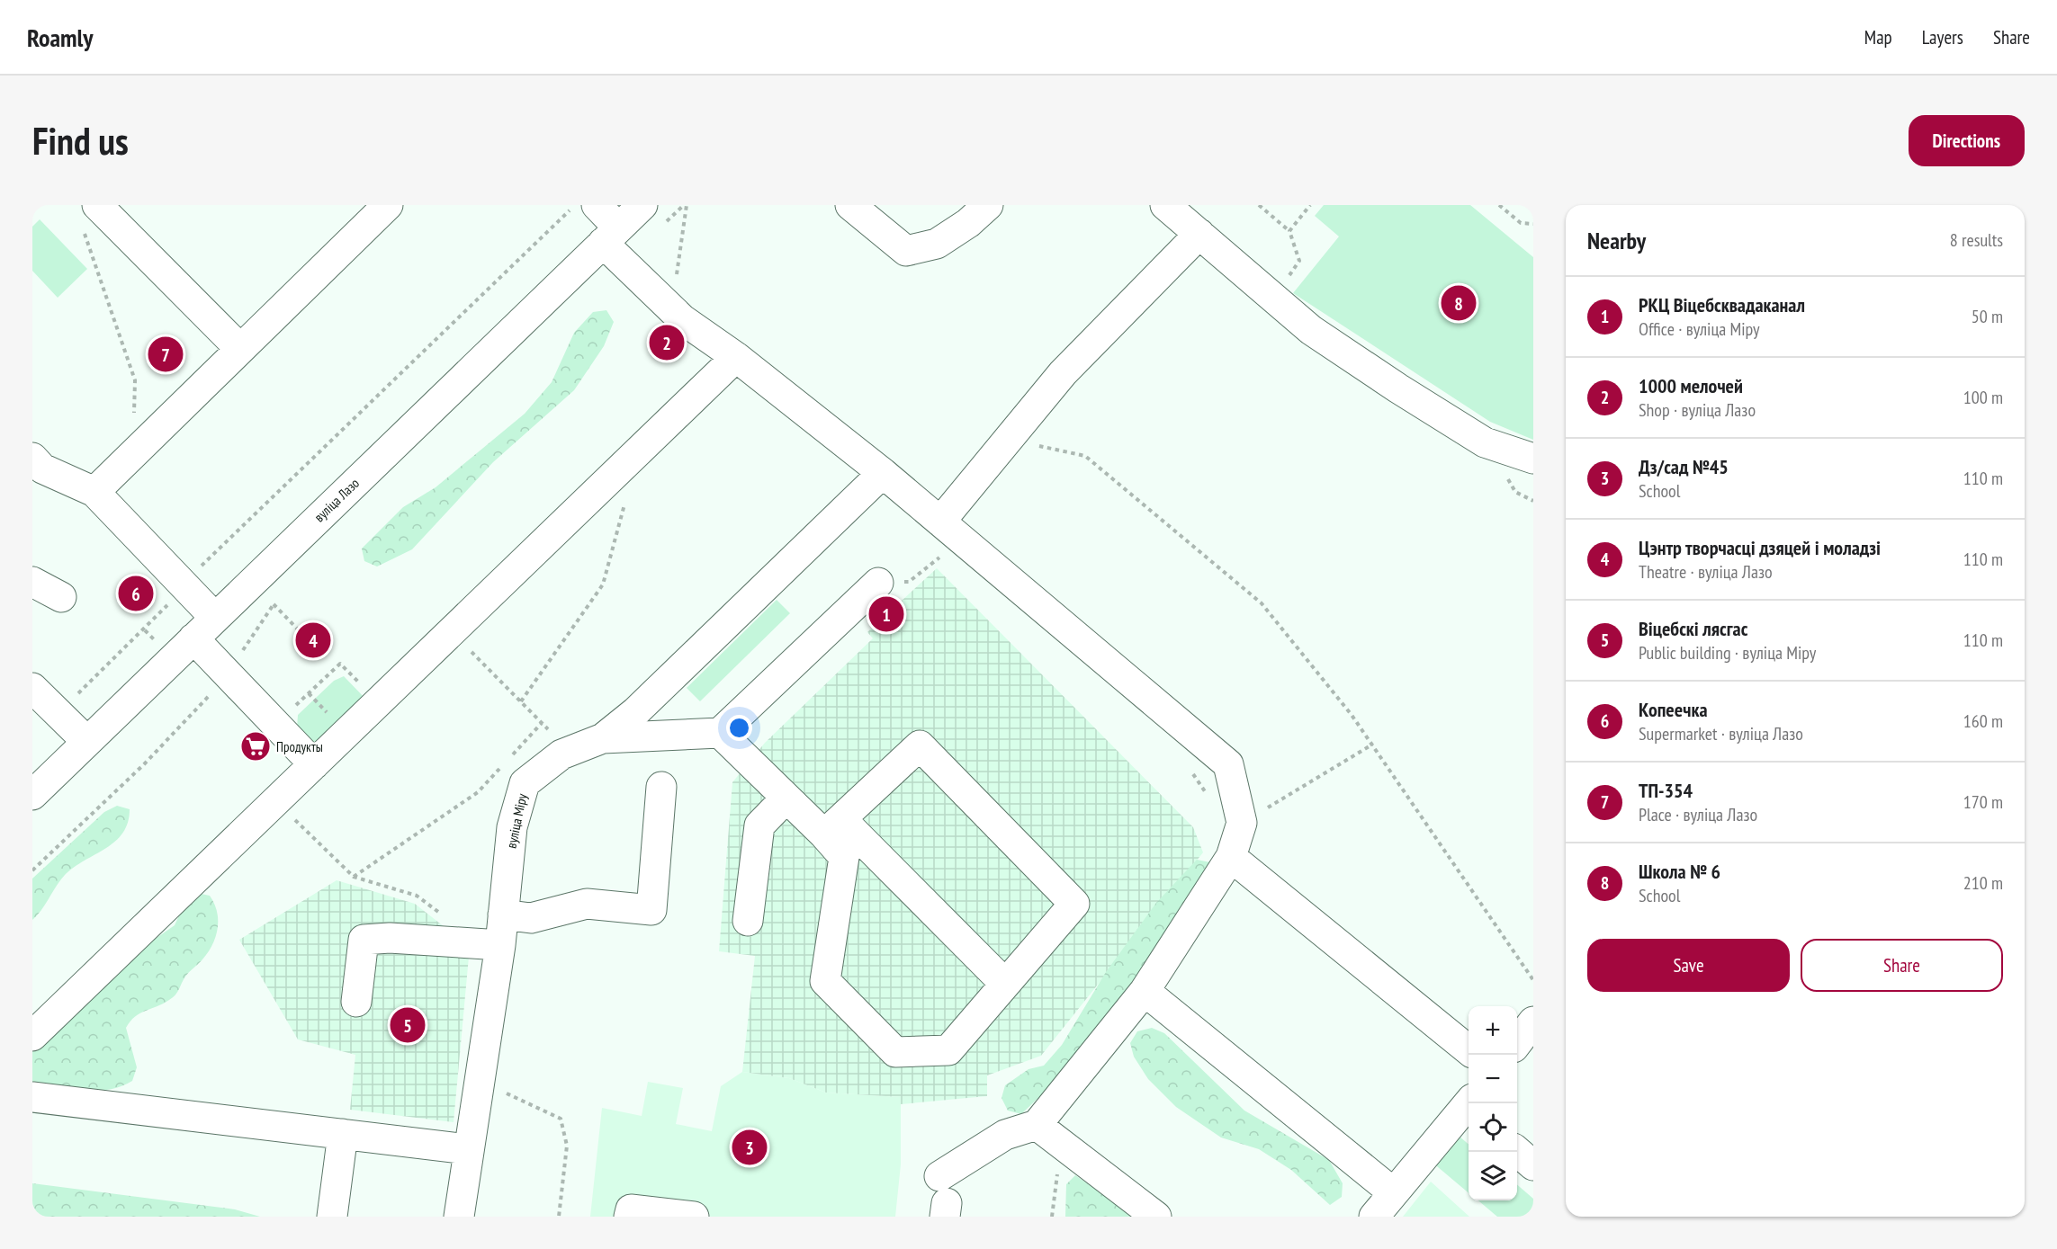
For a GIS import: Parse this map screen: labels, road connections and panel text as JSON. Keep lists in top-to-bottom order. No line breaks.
{"streets":{"street":["вуліца Лазо","вуліца Міру"]},"places":{"supermarket":["Продукты"]},"page":{"header":"Roamly","nav":["Map","Layers","Share"],"buttons":["Directions",["Save","Share"]],"title":"Find us","heading":["Nearby","8 results"],"list":[{"mark":"1","name":"РКЦ Віцебсквадаканал","note":"Office · вуліца Міру","value":"50 m"},{"mark":"2","name":"1000 мелочей","note":"Shop · вуліца Лазо","value":"100 m"},{"mark":"3","name":"Дз/сад №45","note":"School","value":"110 m"},{"mark":"4","name":"Цэнтр творчасці дзяцей і моладзі","note":"Theatre · вуліца Лазо","value":"110 m"},{"mark":"5","name":"Віцебскі лясгас","note":"Public building · вуліца Міру","value":"110 m"},{"mark":"6","name":"Копеечка","note":"Supermarket · вуліца Лазо","value":"160 m"},{"mark":"7","name":"ТП-354","note":"Place · вуліца Лазо","value":"170 m"},{"mark":"8","name":"Школа № 6","note":"School","value":"210 m"}],"pins":["8","2","7","6","1","4","5","3"],"map_buttons":["+","−"]}}
